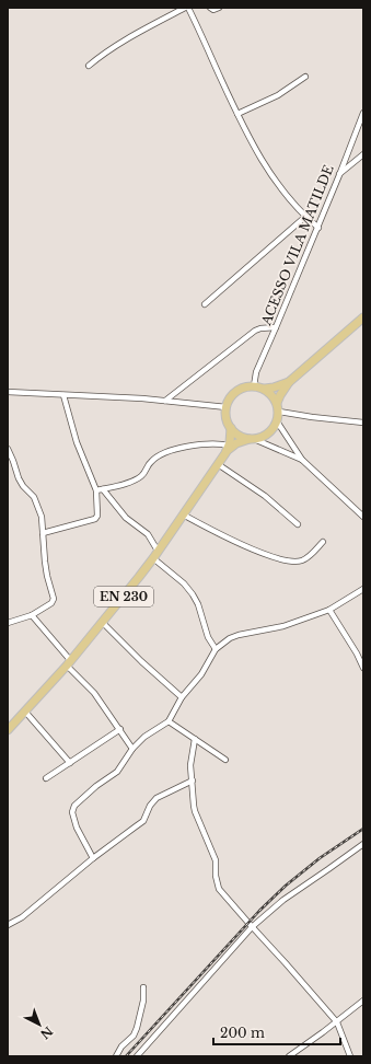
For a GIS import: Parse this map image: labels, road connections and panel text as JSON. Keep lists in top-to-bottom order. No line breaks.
{"streets":{"main road":["EN 230"],"street":["ACESSO VILA MATILDE"]},"crossings":[["ACESSO VILA MATILDE","EN 230"]],"scale_bar":"200 m","north":"bottom right"}
